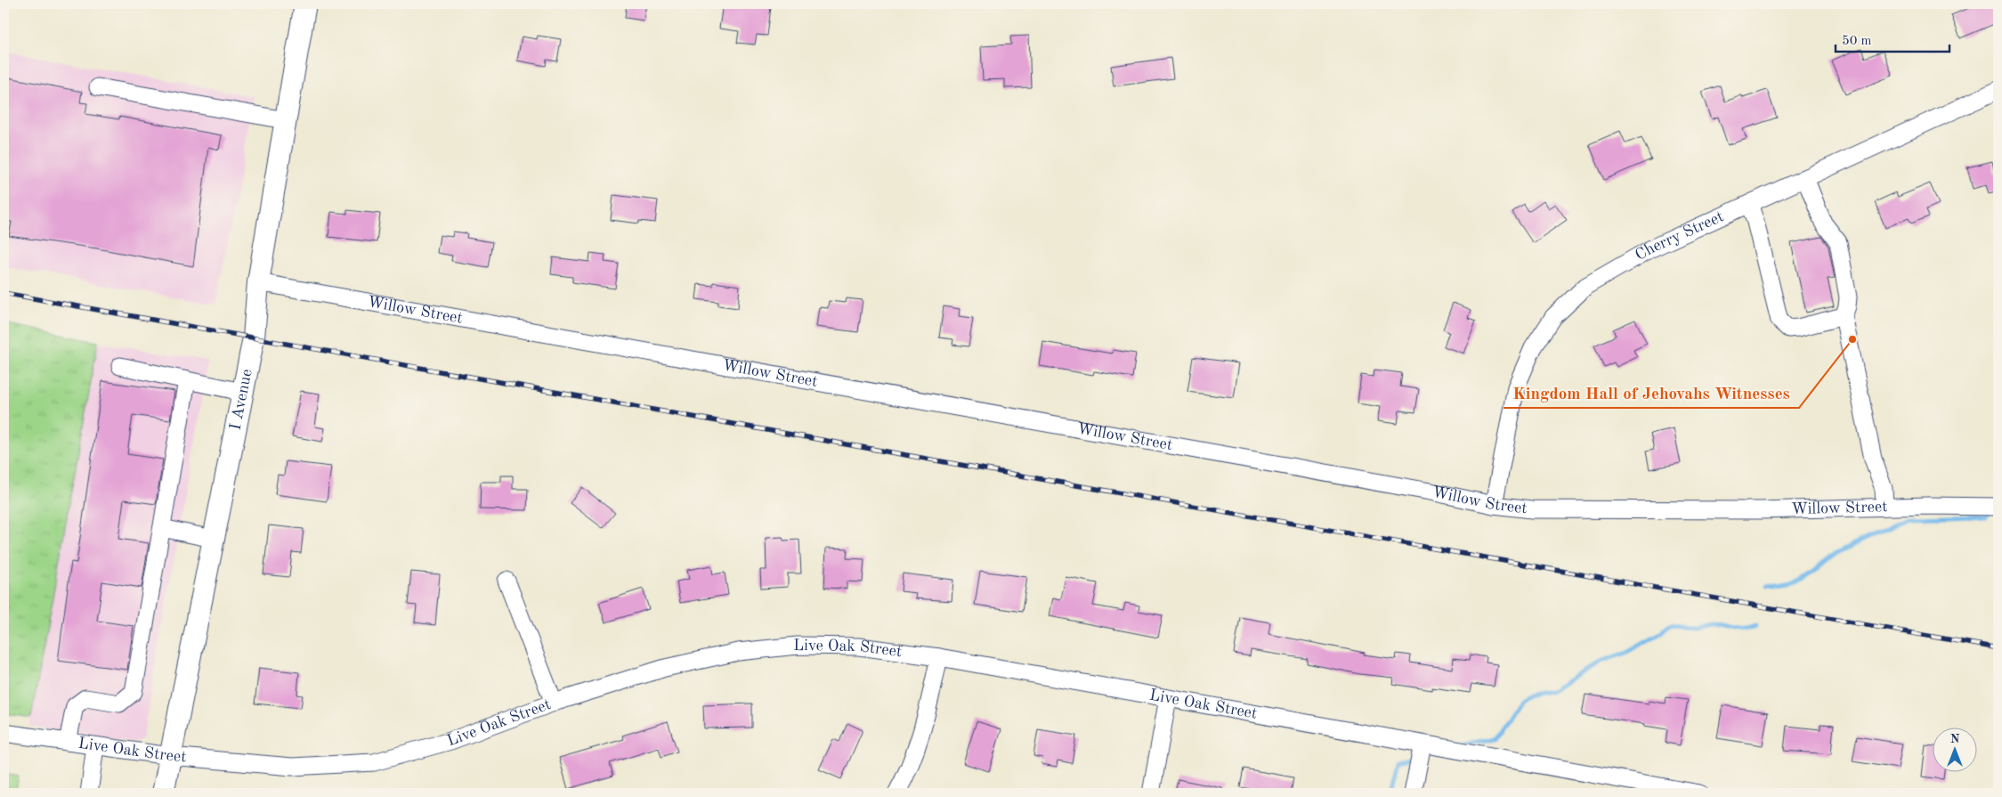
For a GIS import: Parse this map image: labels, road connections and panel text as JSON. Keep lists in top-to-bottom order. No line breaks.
{"streets":{"main road":["I Avenue"],"street":["Cherry Street","Willow Street","Live Oak Street"]},"crossings":[["Cherry Street","Willow Street"],["Willow Street","I Avenue"],["I Avenue","Live Oak Street"]],"places":["Kingdom Hall of Jehovahs Witnesses"],"scale_bar":"50 m","north":"top"}
